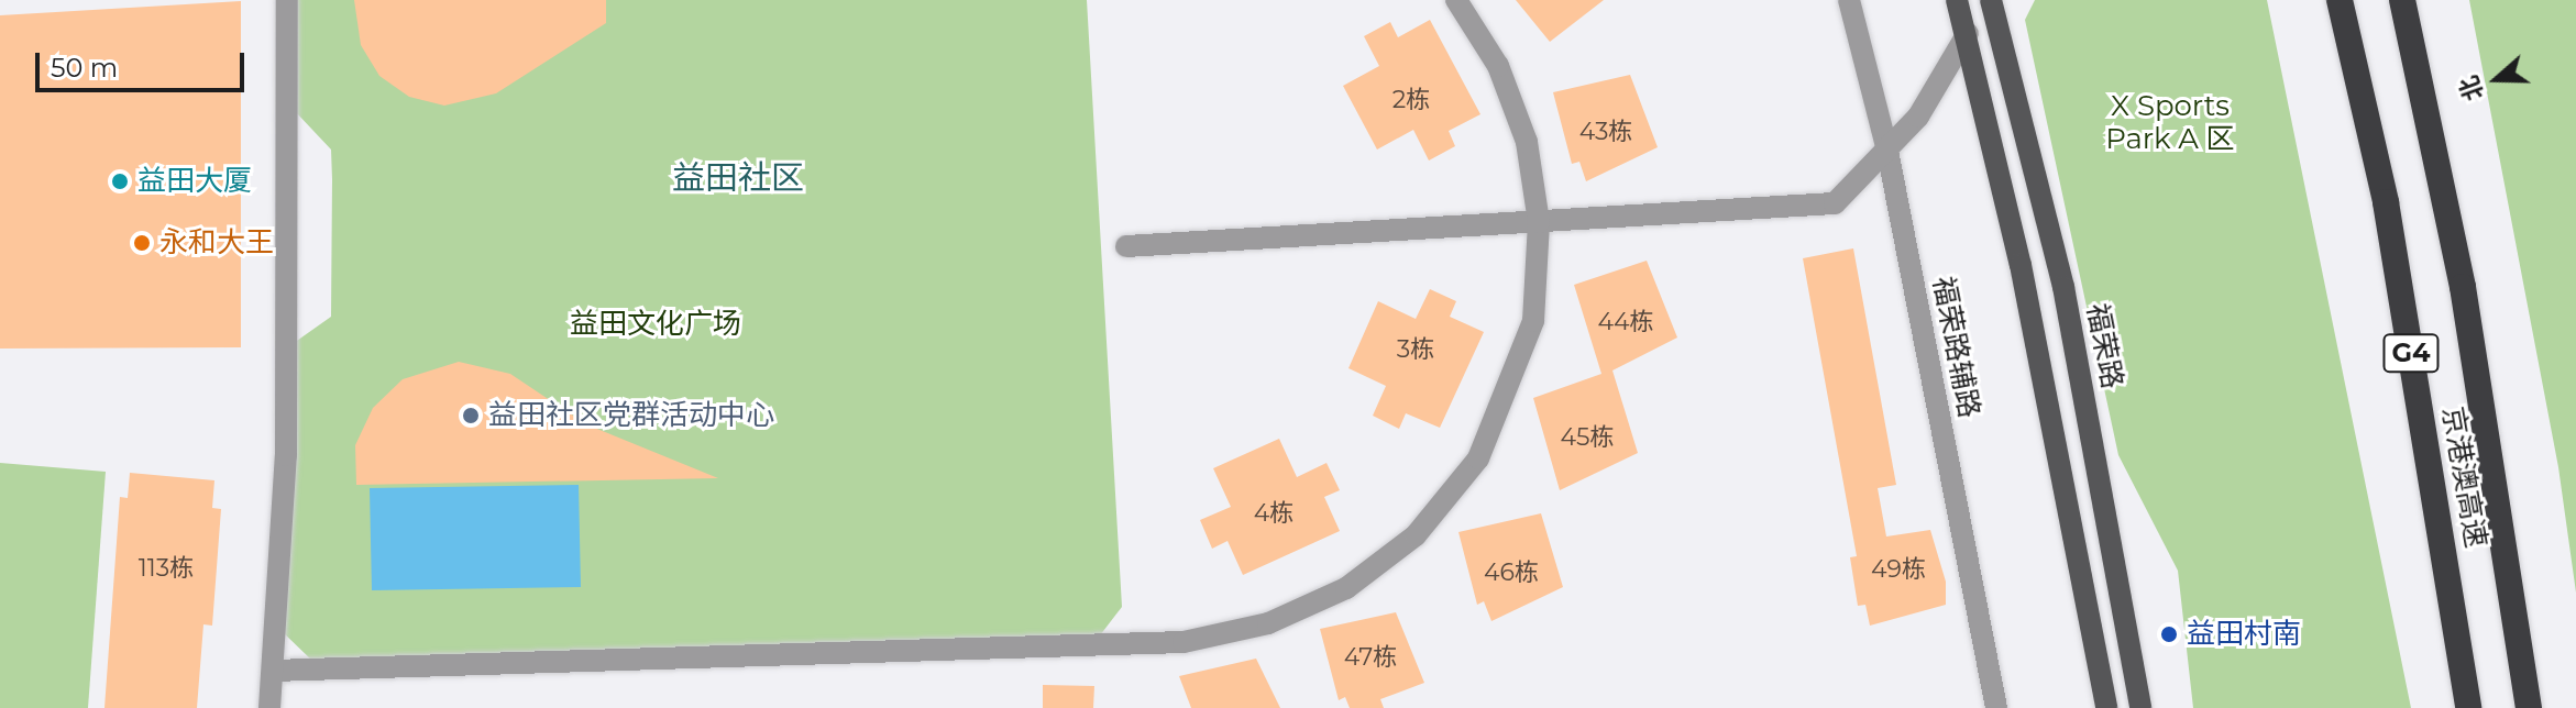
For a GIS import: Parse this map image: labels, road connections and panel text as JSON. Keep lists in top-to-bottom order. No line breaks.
{"streets":{"highway":["G4","京港澳高速"],"main road":["福荣路"],"street":["福荣路辅路"]},"districts":["益田社区"],"parks":["X Sports Park A 区","益田文化广场"],"places":["益田大厦","永和大王","益田社区党群活动中心","益田村南"],"house_numbers":["2栋","43栋","44栋","3栋","45栋","4栋","113栋","49栋","46栋","47栋"],"scale_bar":"50 m","north":"left"}
